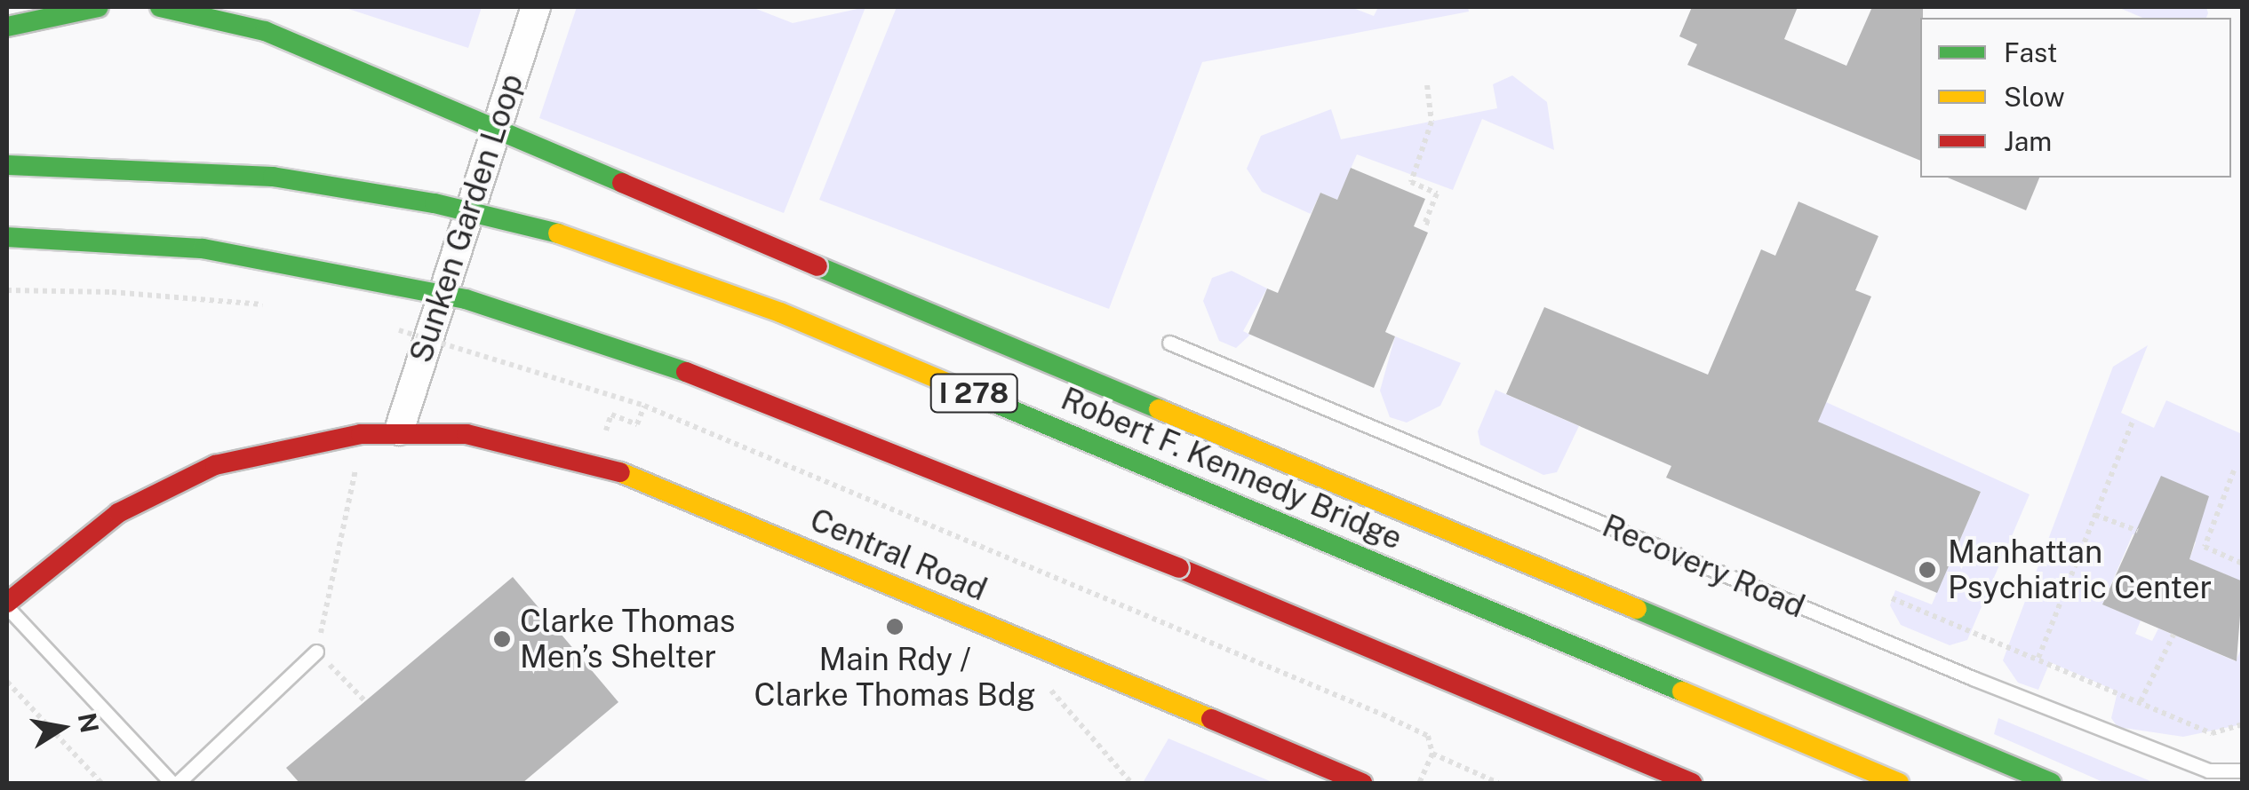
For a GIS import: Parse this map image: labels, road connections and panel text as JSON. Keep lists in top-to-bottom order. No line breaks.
{"streets":{"main road":["I 278","Robert F. Kennedy Bridge","Central Road"],"street":["Sunken Garden Loop"],"lane":["Recovery Road"]},"crossings":[["Sunken Garden Loop","Central Road"]],"places":["Manhattan Psychiatric Center","Main Rdy / Clarke Thomas Bdg","Clarke Thomas Men’s Shelter"],"legend":["Fast","Slow","Jam"],"north":"right"}
